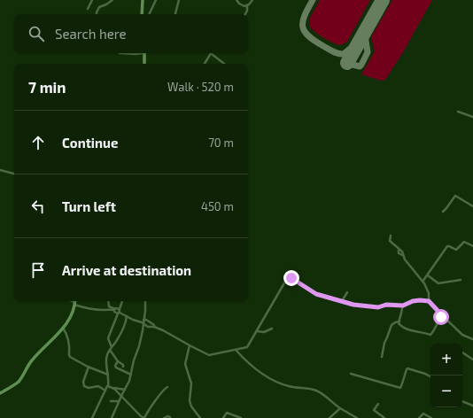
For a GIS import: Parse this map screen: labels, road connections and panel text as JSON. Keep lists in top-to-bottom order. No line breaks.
{"page":{"search":"Search here","heading":["7 min","Walk · 520 m"],"list":[["Continue","70 m"],["Turn left","450 m"],"Arrive at destination"],"map_buttons":["+","−"]}}
